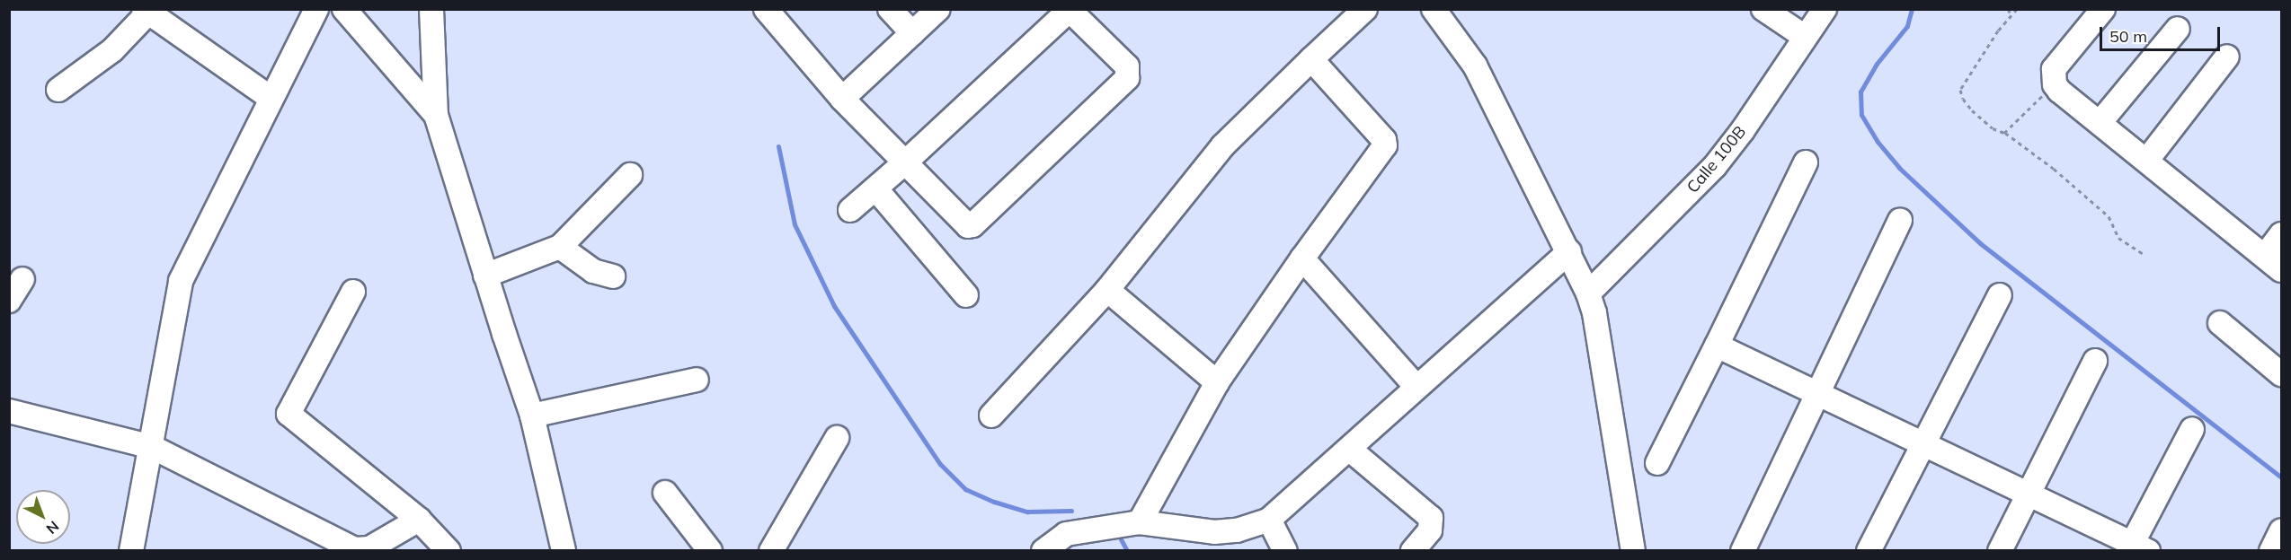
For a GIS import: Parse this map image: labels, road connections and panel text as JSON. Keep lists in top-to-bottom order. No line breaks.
{"streets":{"street":["Calle 100B"]},"scale_bar":"50 m","north":"bottom right"}
